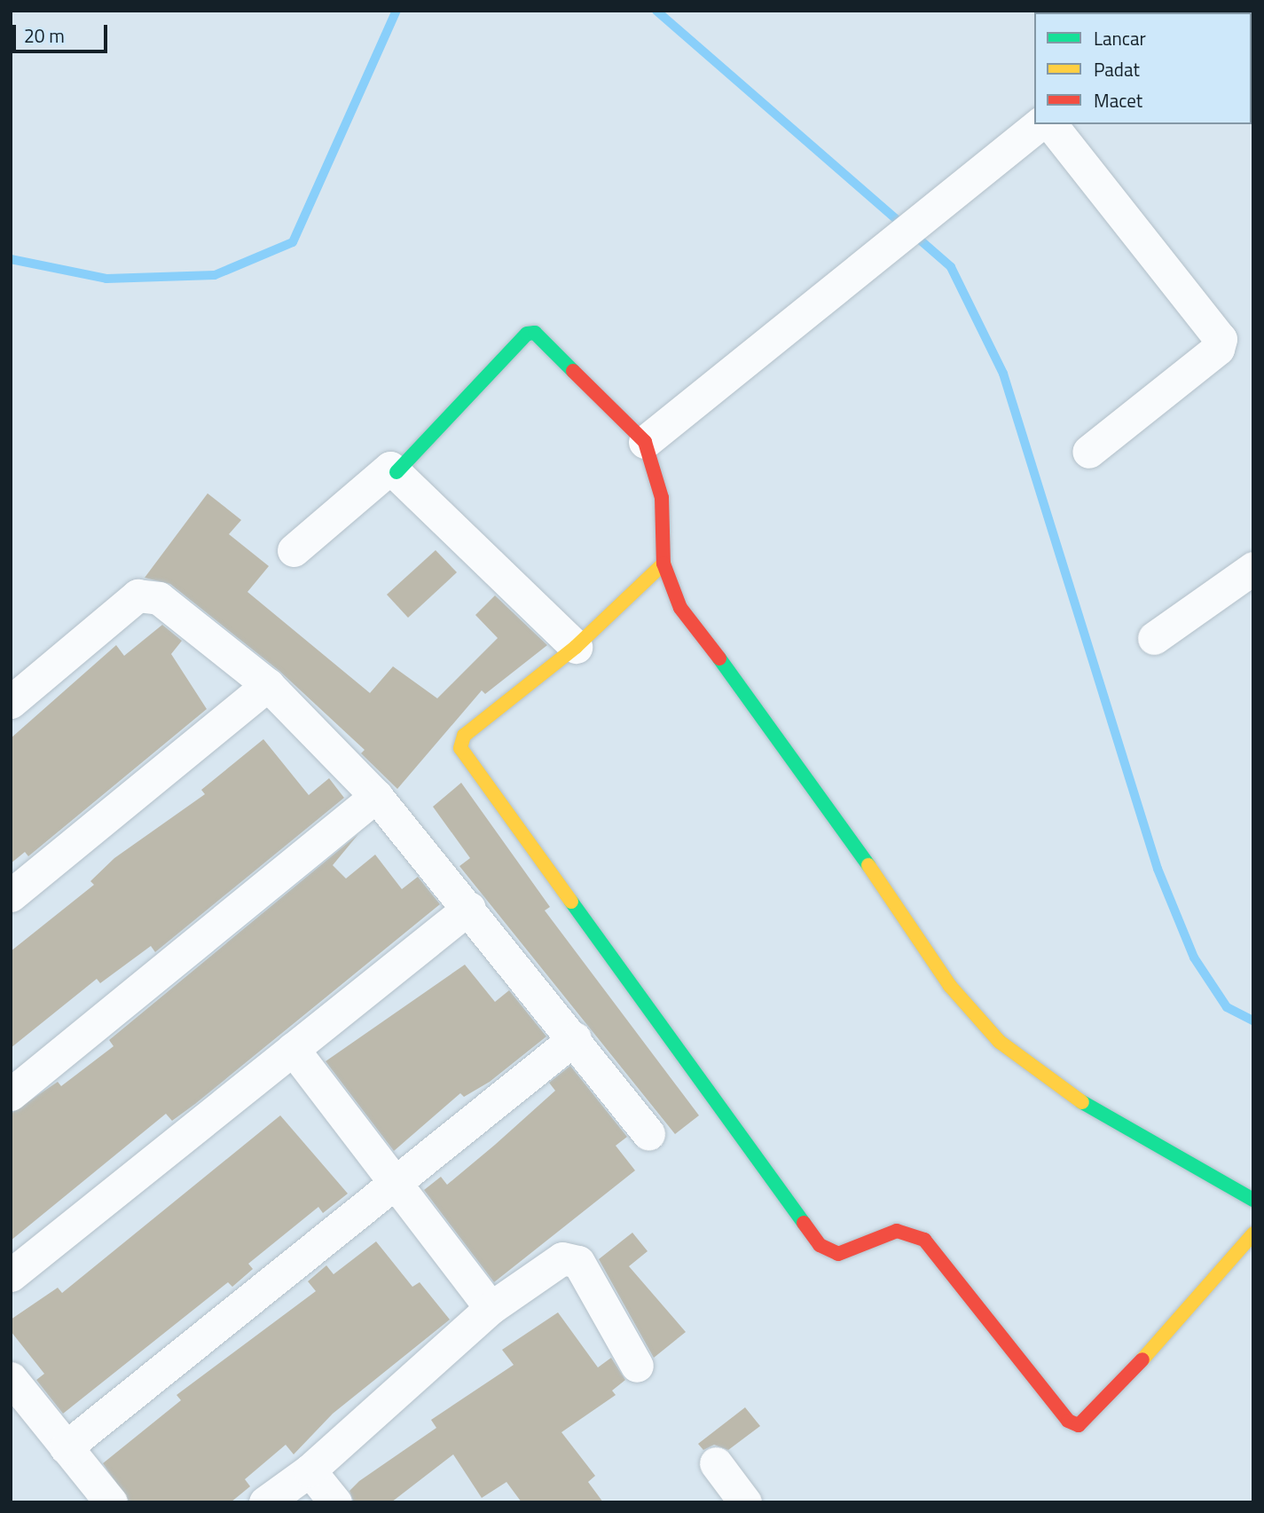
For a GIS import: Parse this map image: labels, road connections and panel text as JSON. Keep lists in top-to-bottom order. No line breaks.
{"legend":["Lancar","Padat","Macet"],"scale_bar":"20 m"}
